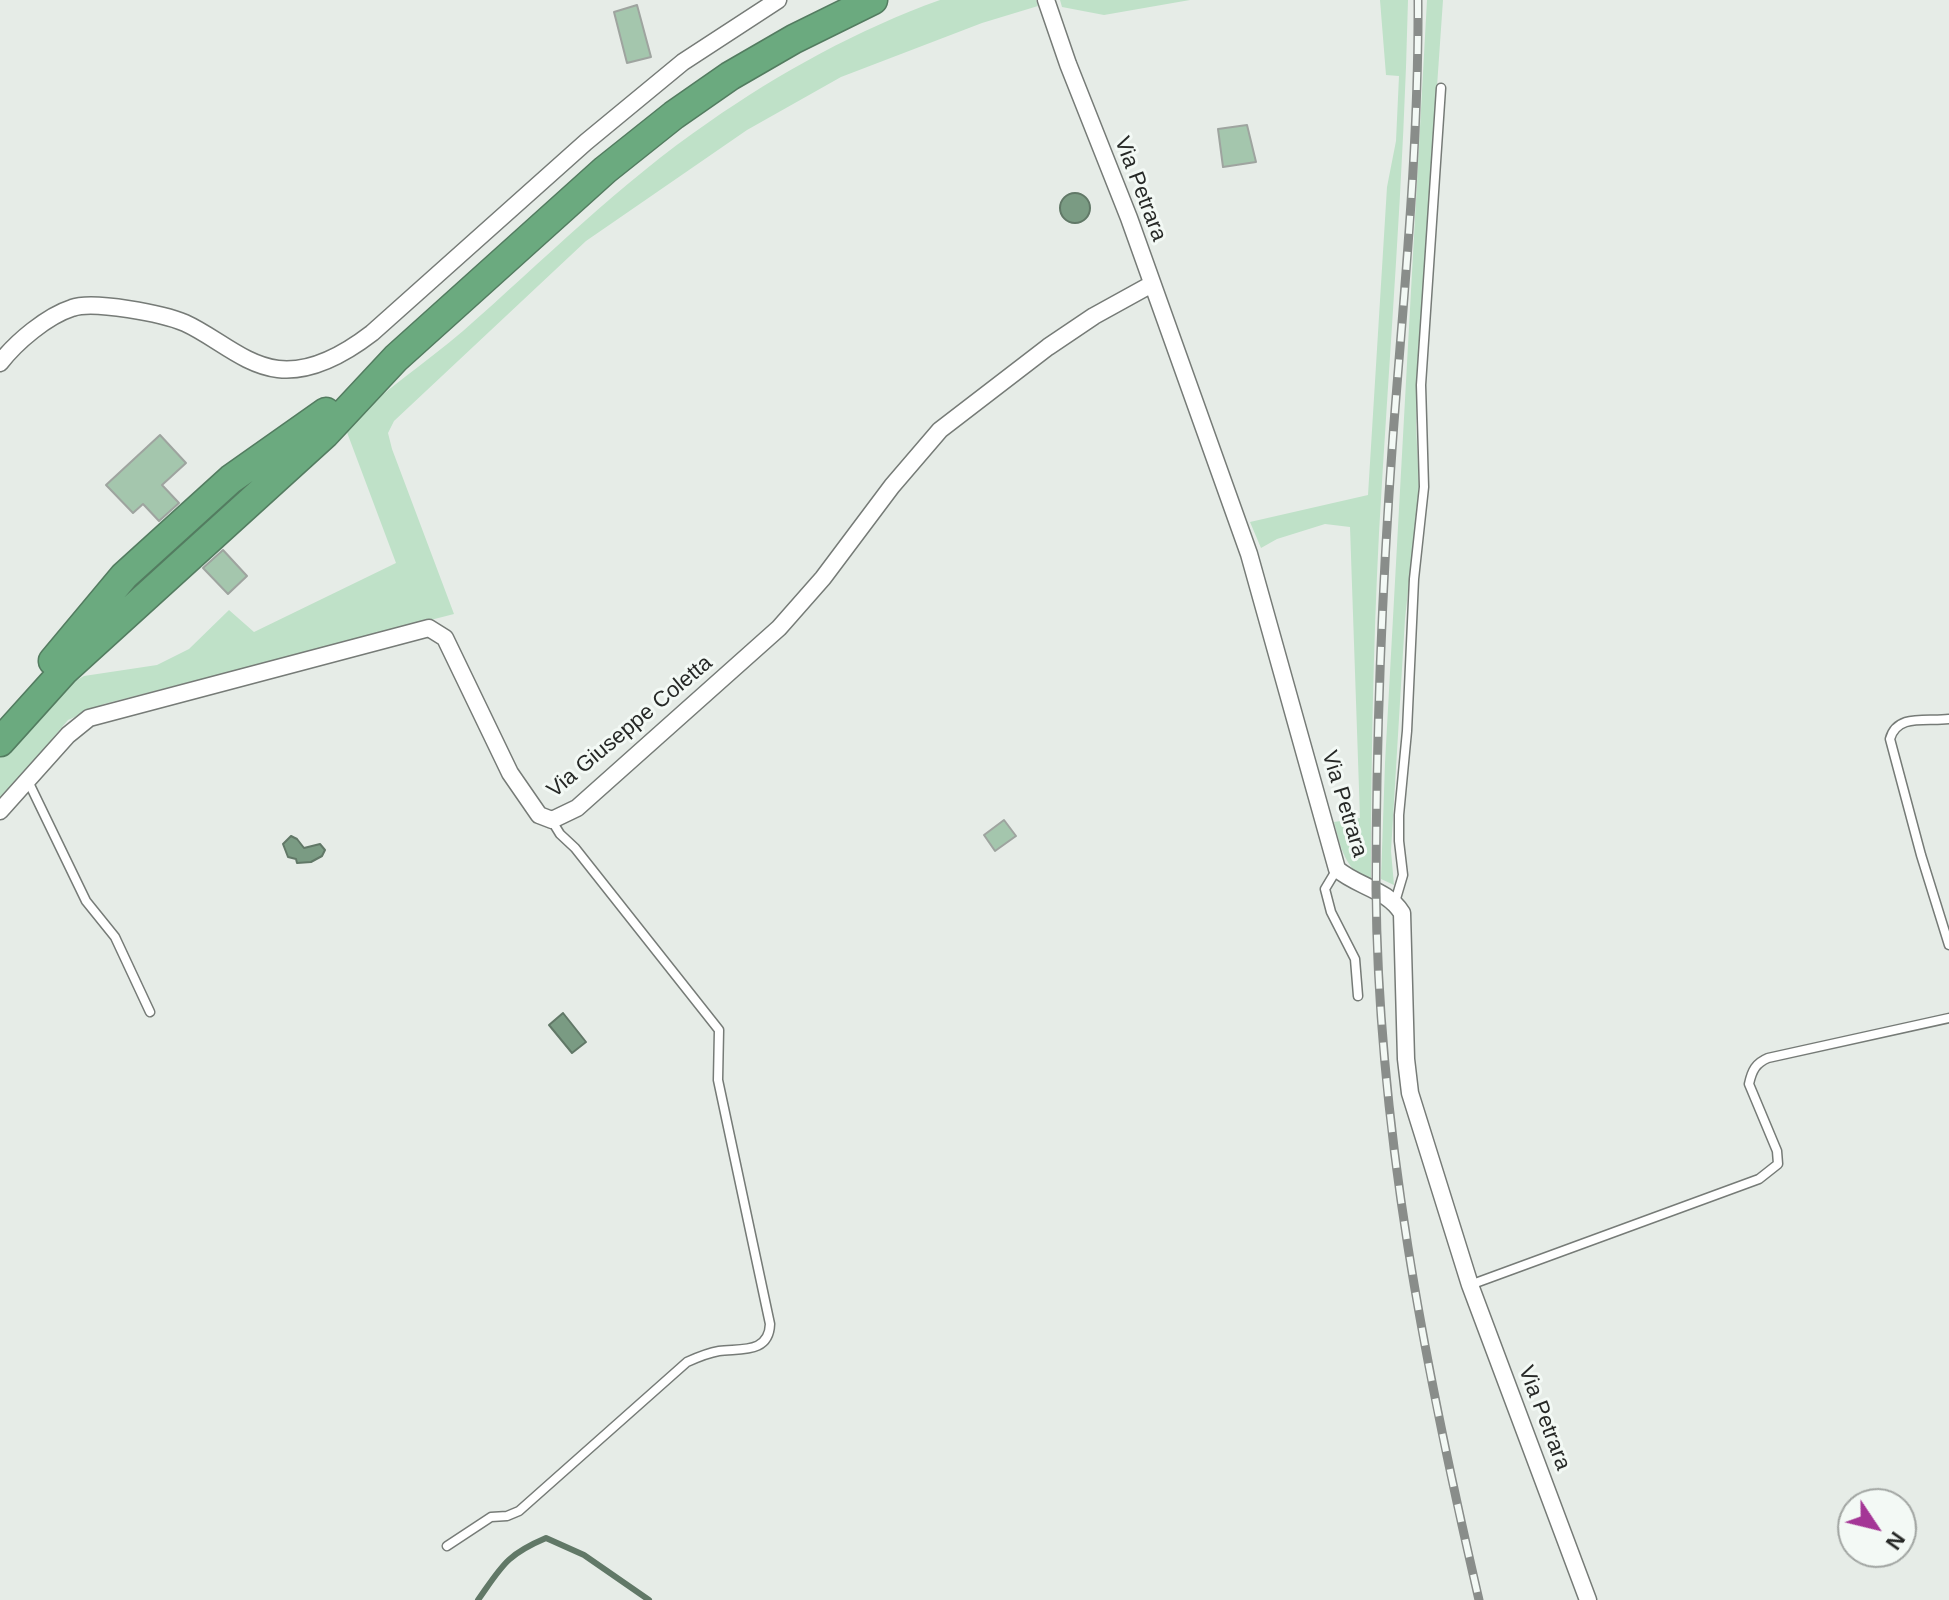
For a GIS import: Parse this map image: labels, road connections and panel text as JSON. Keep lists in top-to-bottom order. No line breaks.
{"streets":{"street":["Via Petrara","Via Giuseppe Coletta"]},"crossings":[["Via Petrara","Via Giuseppe Coletta"]],"north":"bottom right"}
